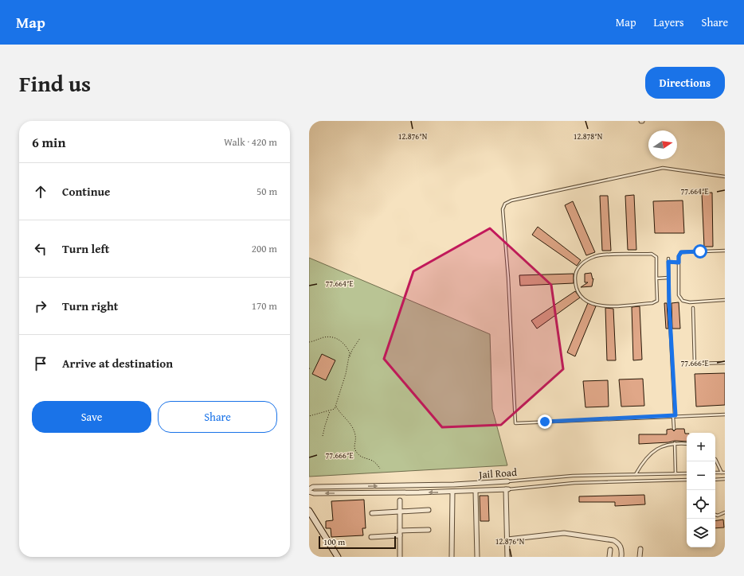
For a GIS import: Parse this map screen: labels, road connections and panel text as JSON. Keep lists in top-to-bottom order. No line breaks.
{"streets":{"street":["Jail Road"]},"one_way":["Jail Road"],"scale_bar":"100 m","north":"right","page":{"header":"Map","nav":["Map","Layers","Share"],"title":"Find us","buttons":["Directions",["Save","Share"]],"heading":["6 min","Walk · 420 m"],"list":[["Continue","50 m"],["Turn left","200 m"],["Turn right","170 m"],"Arrive at destination"],"map_buttons":["+","−"],"scale":"100 m"},"coordinates":["12.876°N","12.878°N","77.664°E","77.666°E"]}
